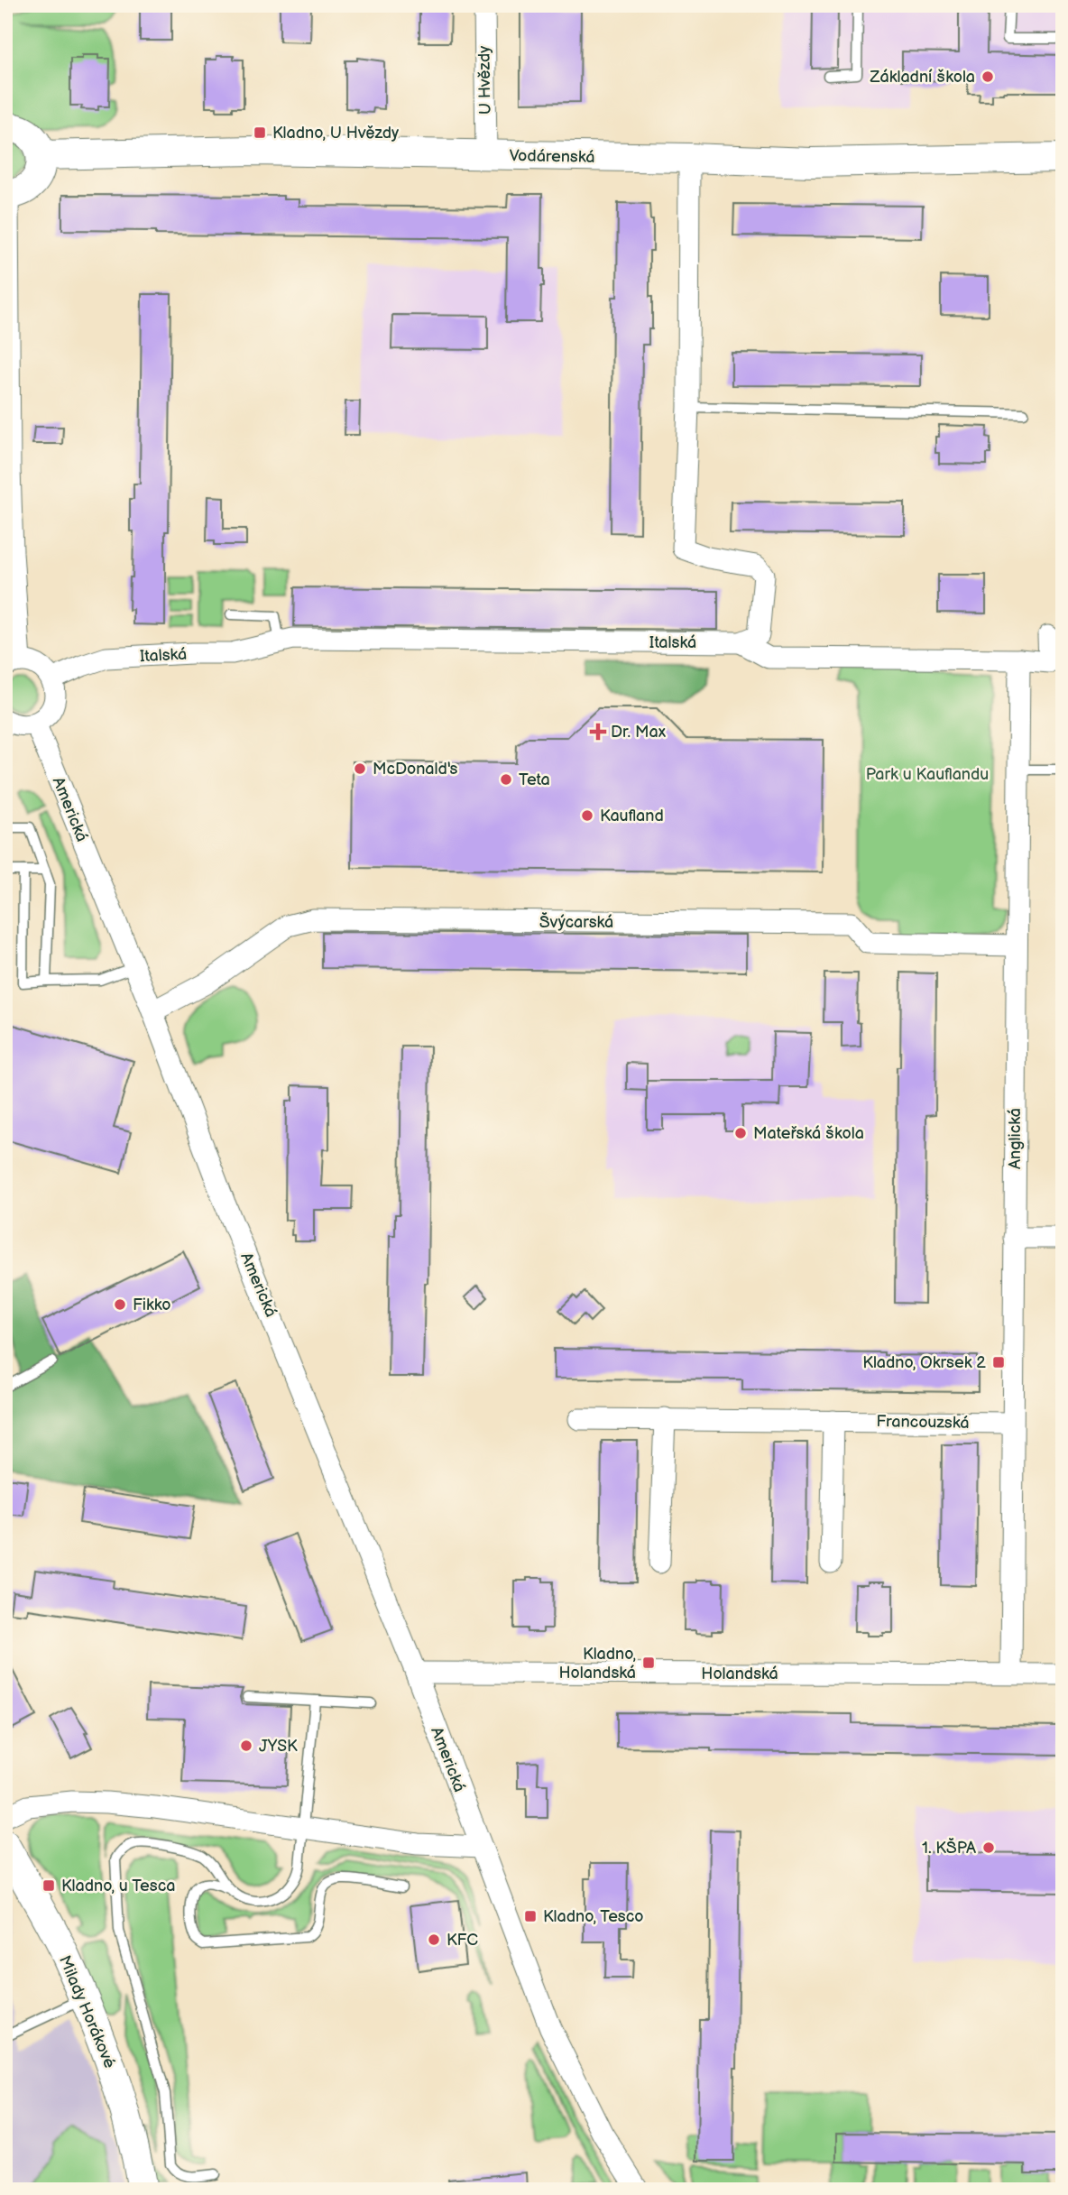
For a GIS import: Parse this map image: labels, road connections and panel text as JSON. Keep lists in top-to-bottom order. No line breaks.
{"streets":{"street":["U Hvězdy","Vodárenská","Italská","Americká","Švýcarská","Anglická","Francouzská","Holandská","Milady Horákové"]},"crossings":[["U Hvězdy","Vodárenská"],["Americká","Švýcarská"],["Americká","Holandská"],["Švýcarská","Anglická"],["Anglická","Francouzská"],["Anglická","Holandská"]],"parks":["Park u Kauflandu"],"places":{"other":["Základní škola","McDonald's","Teta","Kaufland","Mateřská škola","Fikko","JYSK","1. KŠPA","KFC"],"transit":["Kladno, U Hvězdy","Kladno, Okrsek 2","Kladno, Holandská","Kladno, u Tesca","Kladno, Tesco"],"health":["Dr. Max"]}}
